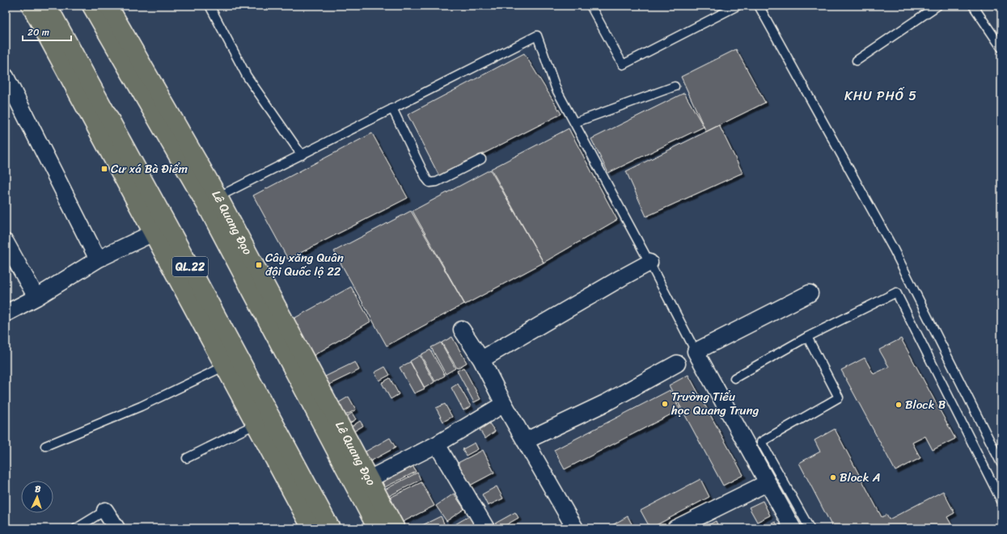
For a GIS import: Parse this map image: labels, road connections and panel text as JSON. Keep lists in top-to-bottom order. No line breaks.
{"streets":{"highway":["Lê Quang Đạo","QL.22"]},"districts":["KHU PHỐ 5"],"places":{"transit":["Cư xá Bà Điểm","Cây xăng Quân đội Quốc lộ 22"],"other":["Trường Tiểu học Quang Trung","Block B","Block A"]},"scale_bar":"20 m","north":"top"}
